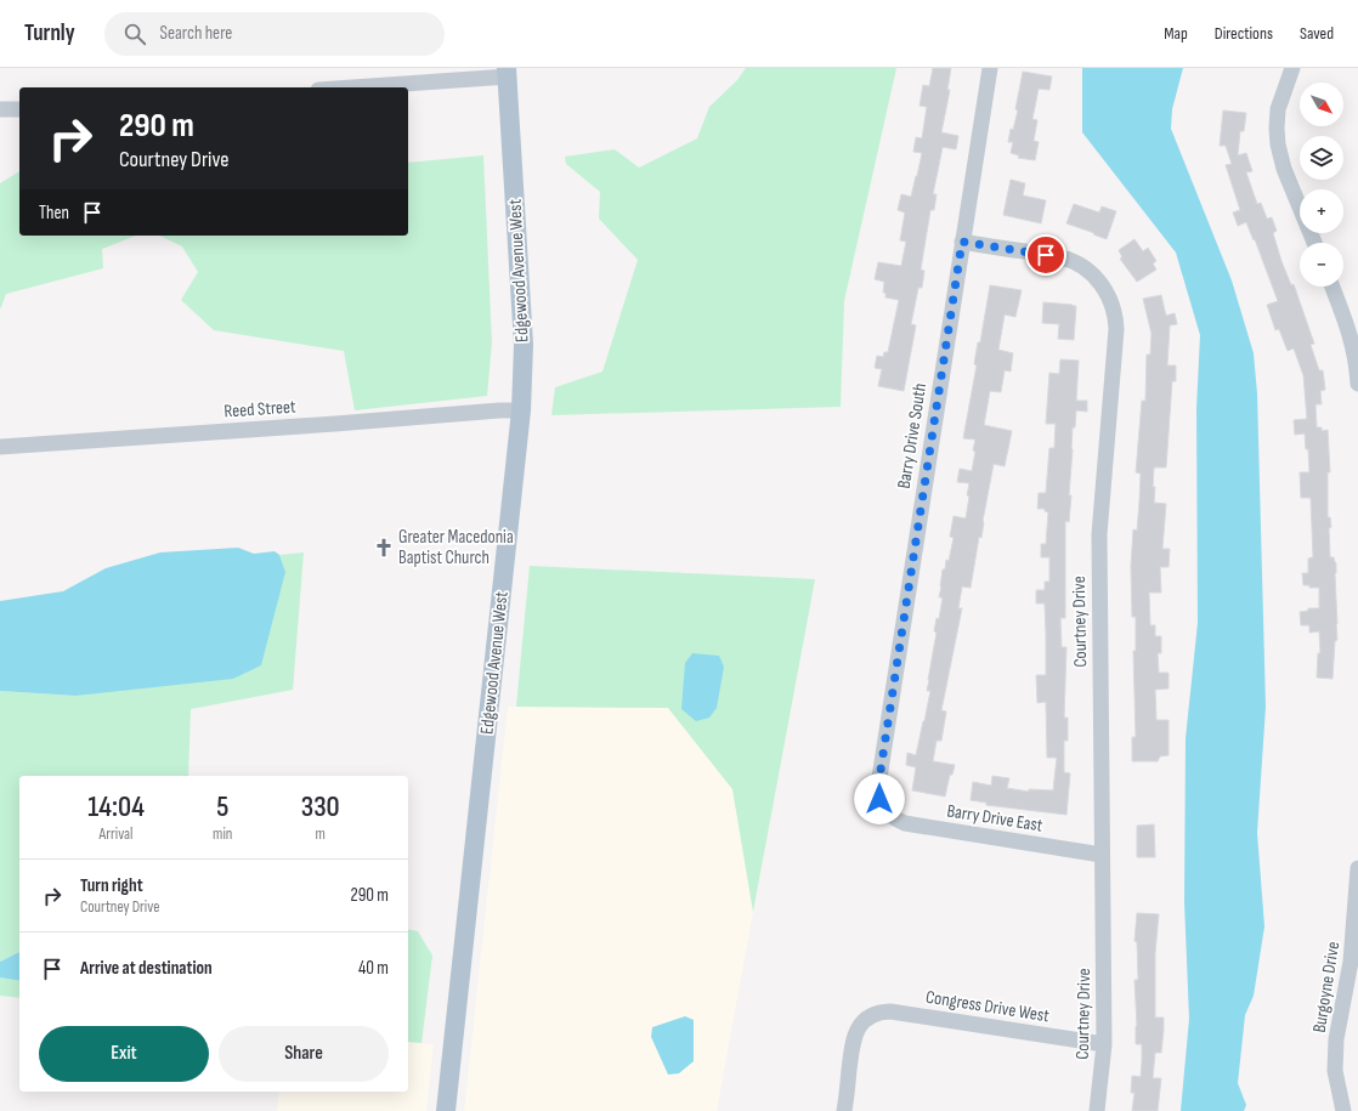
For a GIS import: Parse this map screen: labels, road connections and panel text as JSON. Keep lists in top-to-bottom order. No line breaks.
{"streets":{"main road":["Edgewood Avenue West"],"street":["Reed Street","Barry Drive South","Courtney Drive","Barry Drive East","Burgoyne Drive","Congress Drive West"]},"crossings":[["Edgewood Avenue West","Reed Street"],["Barry Drive South","Courtney Drive"],["Barry Drive South","Barry Drive East"],["Courtney Drive","Barry Drive East"],["Courtney Drive","Congress Drive West"]],"places":{"church":["Greater Macedonia Baptist Church"]},"north":"bottom right","page":{"header":"Turnly","search":"Search here","nav":["Map","Directions","Saved"],"map_buttons":["+","−"],"turn":["290 m","Courtney Drive"],"then":"Then","eta":["14:04","Arrival","5","min","330","m"],"list":[{"name":"Turn right","note":"Courtney Drive","value":"290 m"},{"name":"Arrive at destination","value":"40 m"}],"buttons":["Exit","Share"]}}
